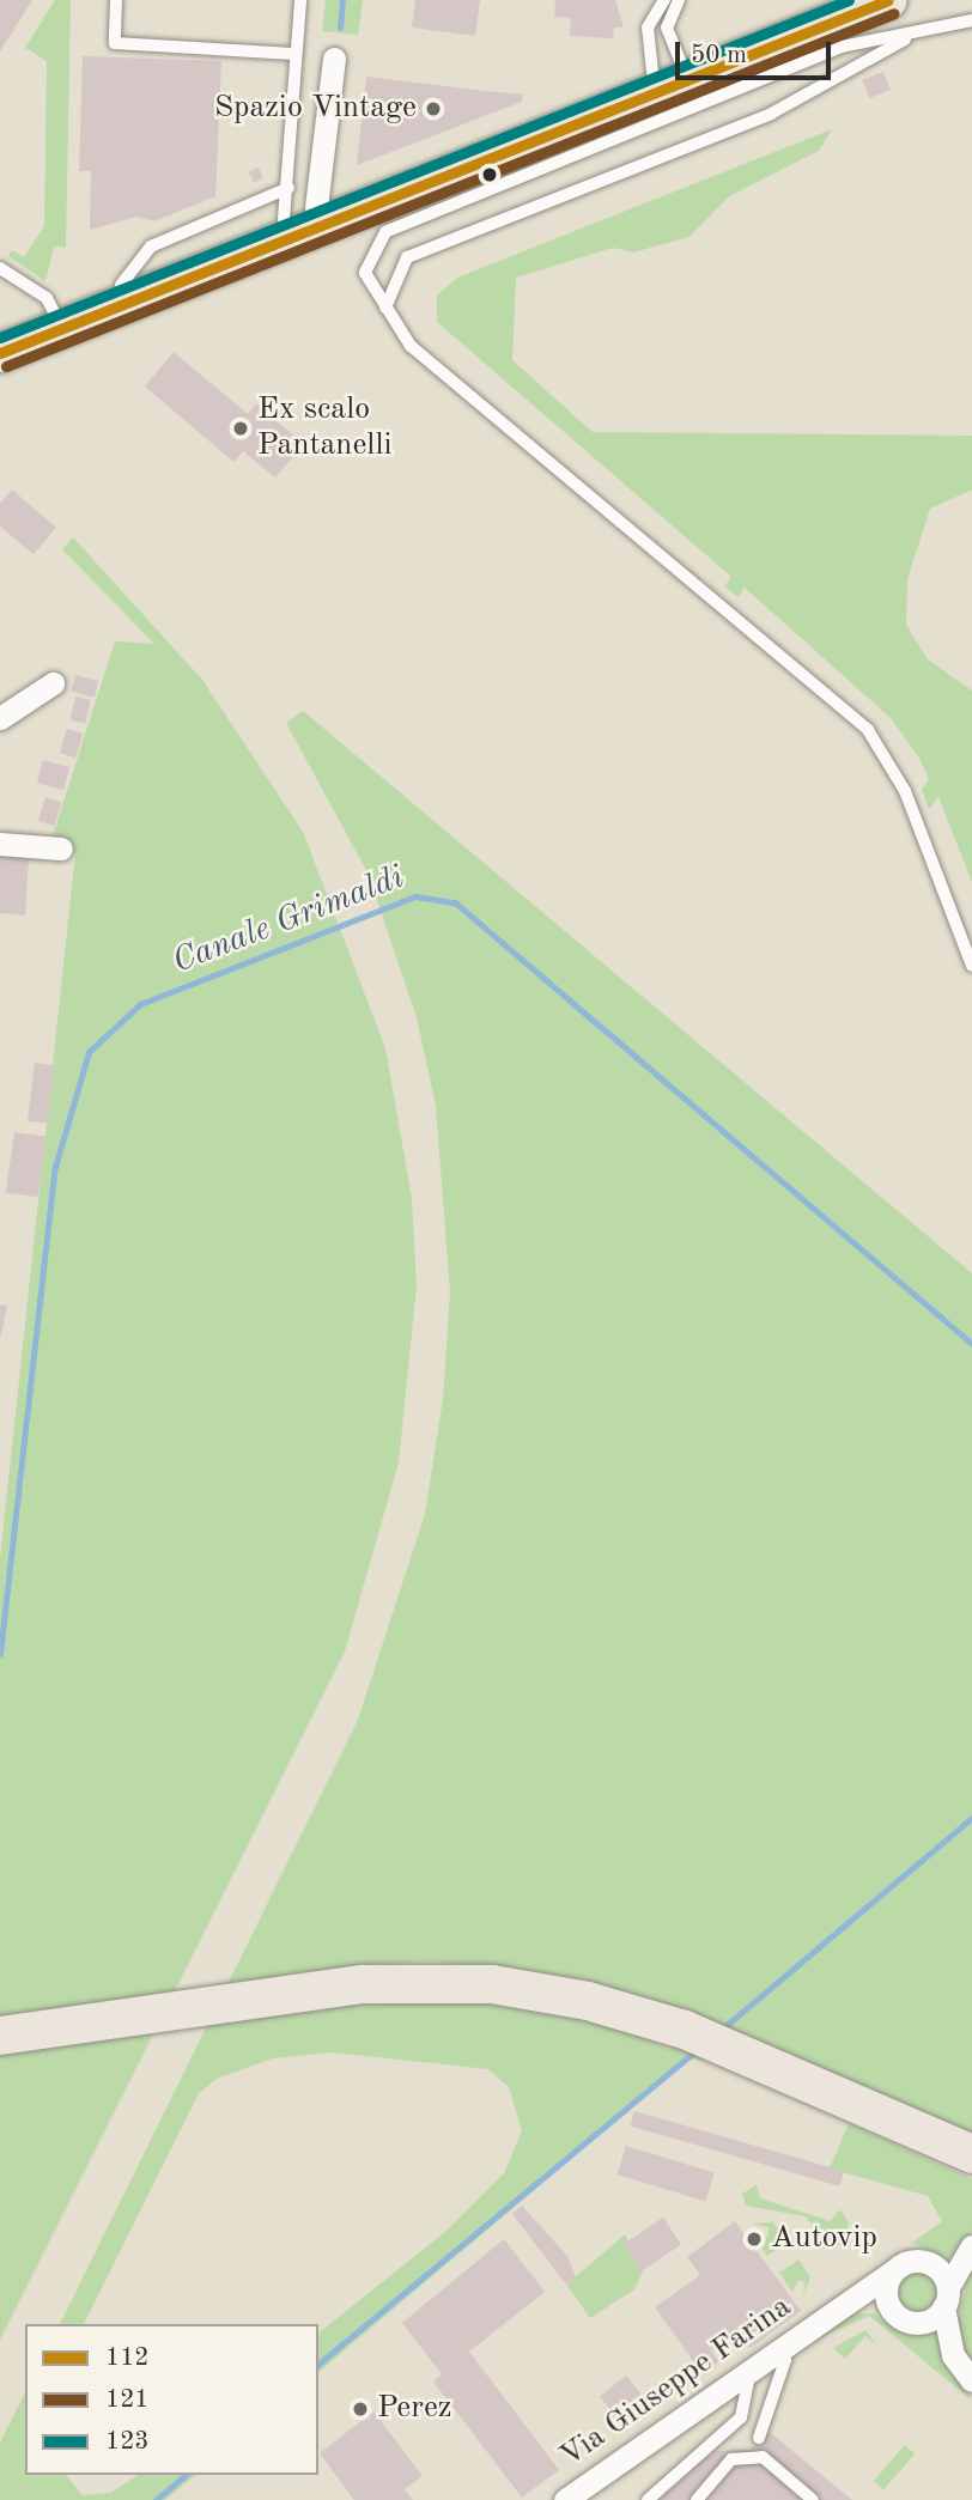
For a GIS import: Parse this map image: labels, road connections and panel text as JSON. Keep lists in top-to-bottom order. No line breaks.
{"streets":{"street":["Via Giuseppe Farina"]},"water":["Canale Grimaldi"],"places":["Spazio Vintage","Ex scalo Pantanelli","Autovip","Perez"],"lines":["transit line 112","transit line 123","transit line 121"],"legend":["112","121","123"],"scale_bar":"50 m"}
